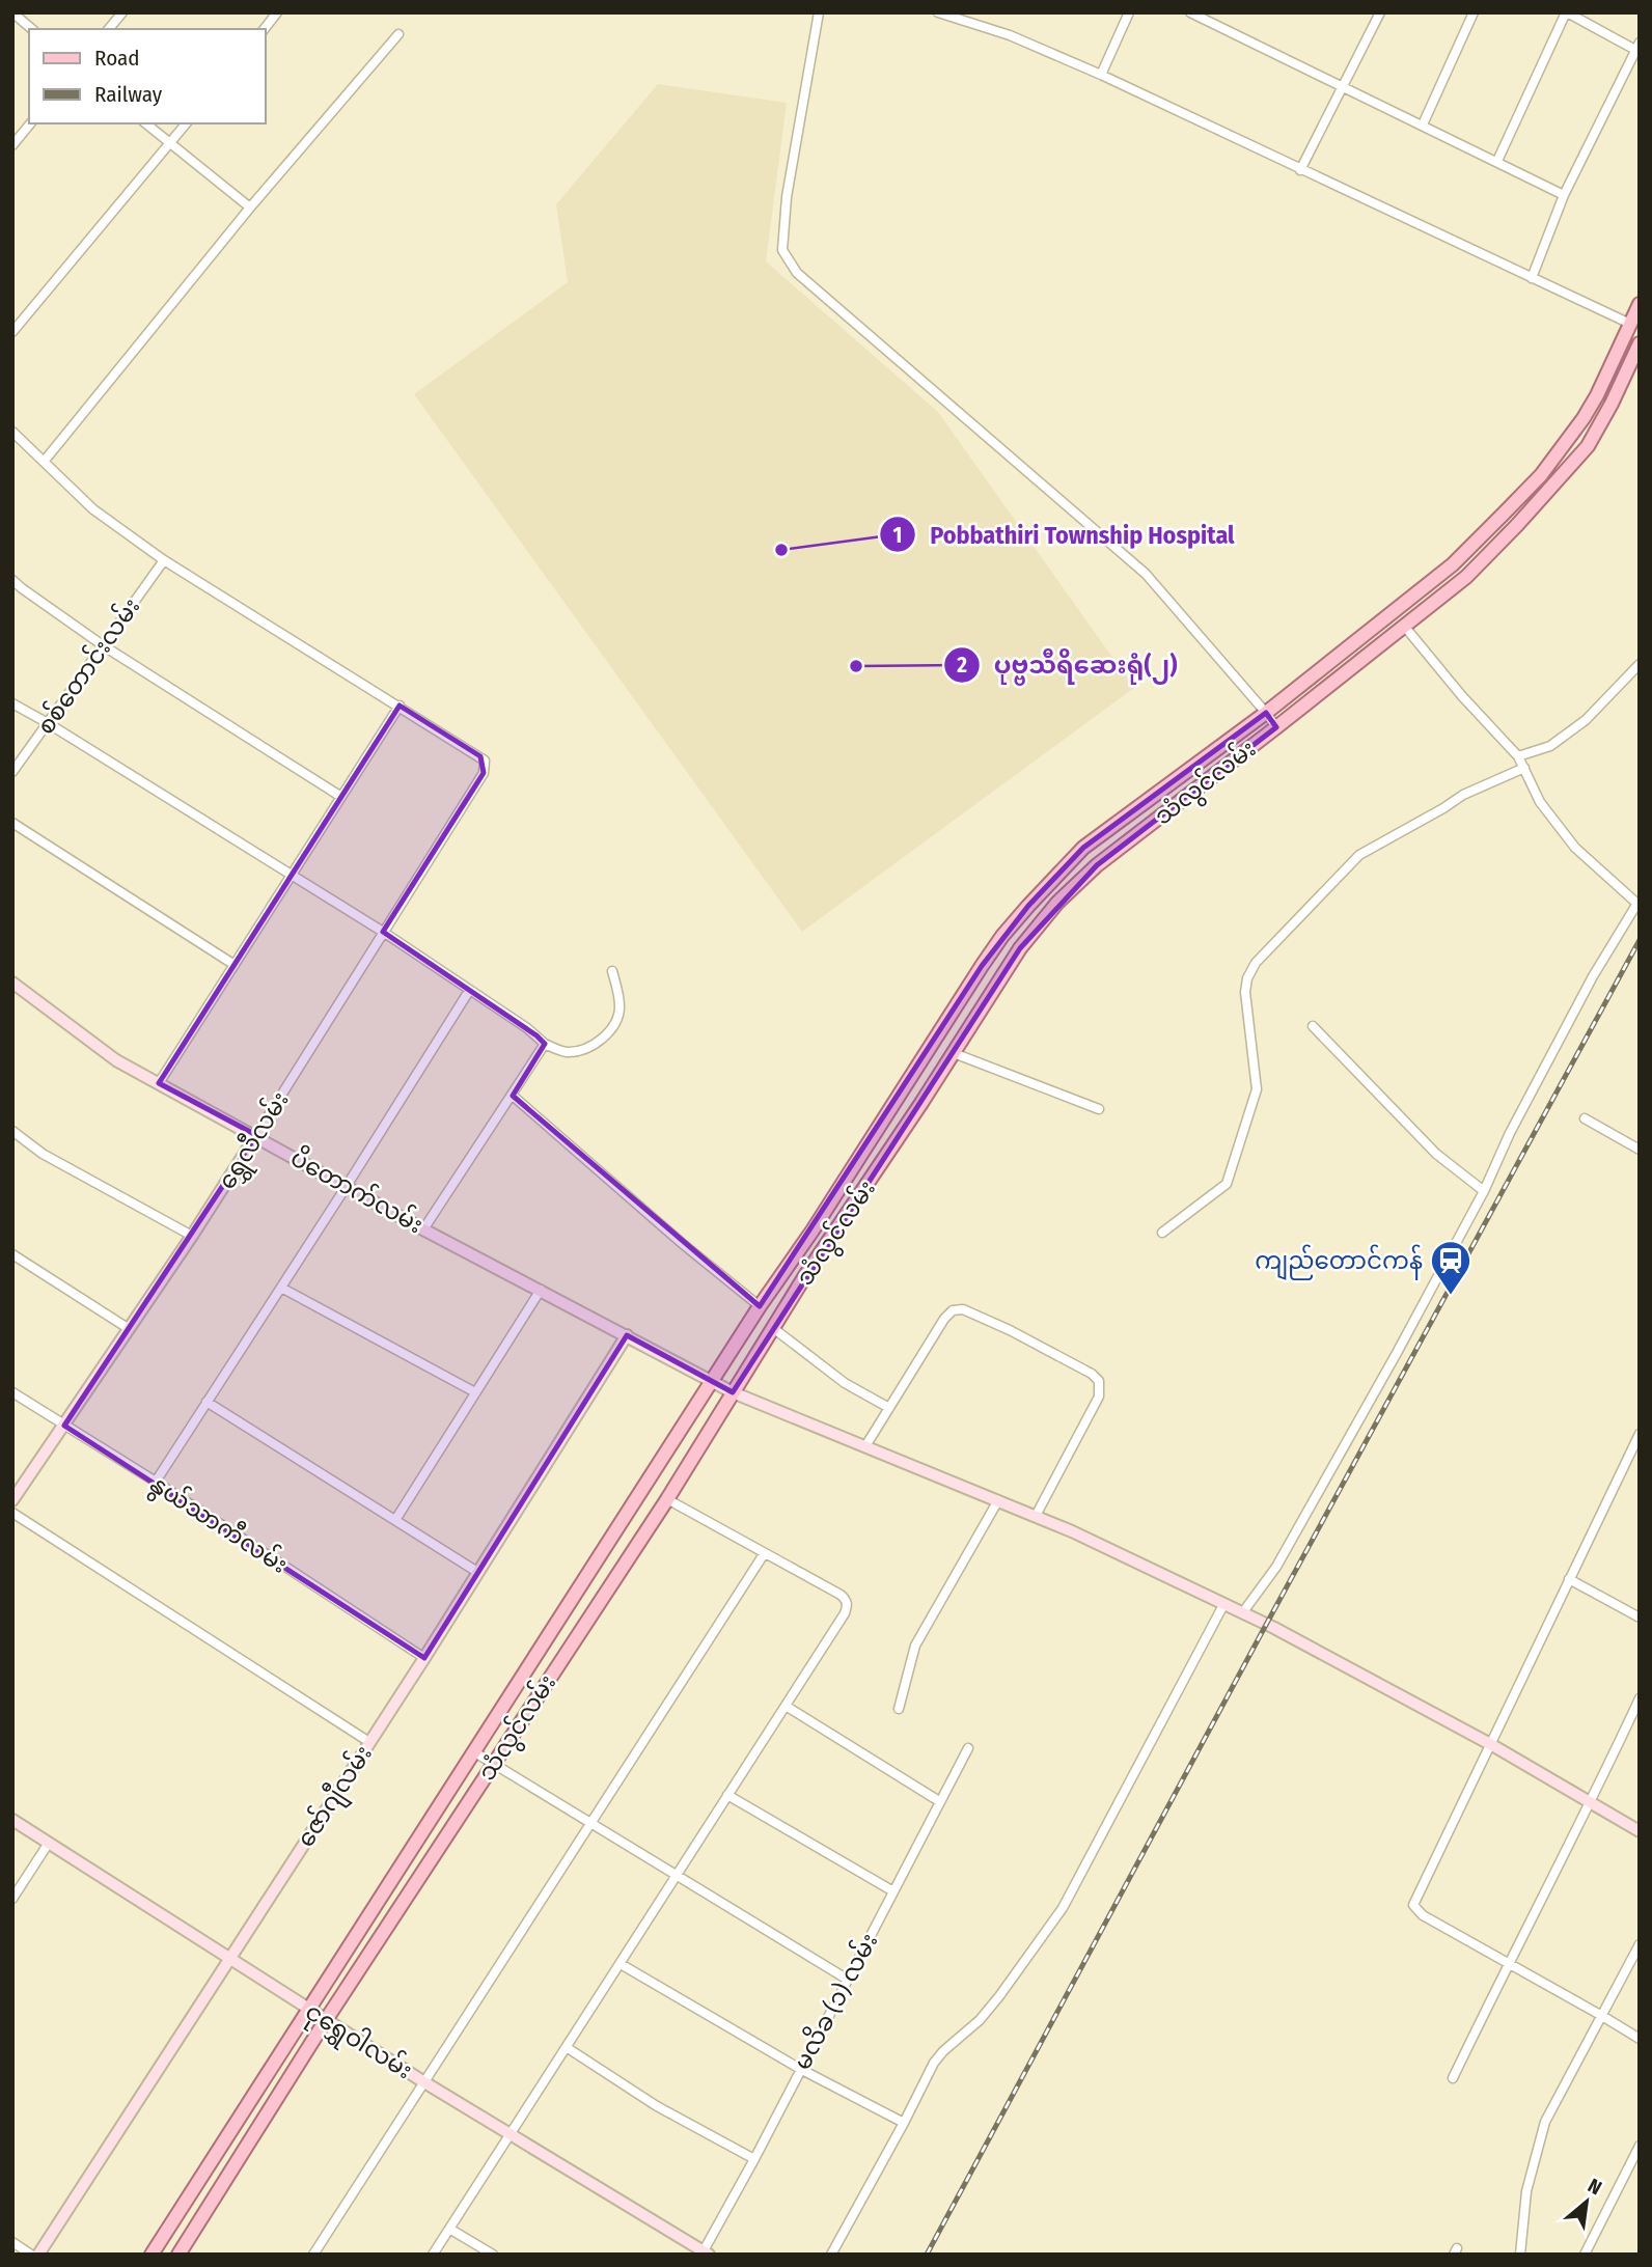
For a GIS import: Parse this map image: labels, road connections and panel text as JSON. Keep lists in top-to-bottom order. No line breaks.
{"streets":{"main road":["သံလွင်လမ်း"],"street":["စစ်တောင်းလမ်း","ရွှေလီလမ်း","ပိတောက်လမ်း","နွယ်သာကီလမ်း","ဇော်ဂျီလမ်း","မလိခ (၁) လမ်း","ငုရွှေဝါလမ်း"]},"crossings":[["သံလွင်လမ်း","ပိတောက်လမ်း"],["သံလွင်လမ်း","ငုရွှေဝါလမ်း"],["ရွှေလီလမ်း","ပိတောက်လမ်း"],["ရွှေလီလမ်း","နွယ်သာကီလမ်း"],["ပိတောက်လမ်း","ဇော်ဂျီလမ်း"],["နွယ်သာကီလမ်း","ဇော်ဂျီလမ်း"],["ဇော်ဂျီလမ်း","ငုရွှေဝါလမ်း"],["မလိခ (၁) လမ်း","ငုရွှေဝါလမ်း"]],"places":{"other":["Pobbathiri Township Hospital","ပုဗ္ဗသီရိဆေးရုံ(၂)"],"station":["ကျည်တောင်ကန်"]},"legend":["Road","Railway"],"north":"top right"}
